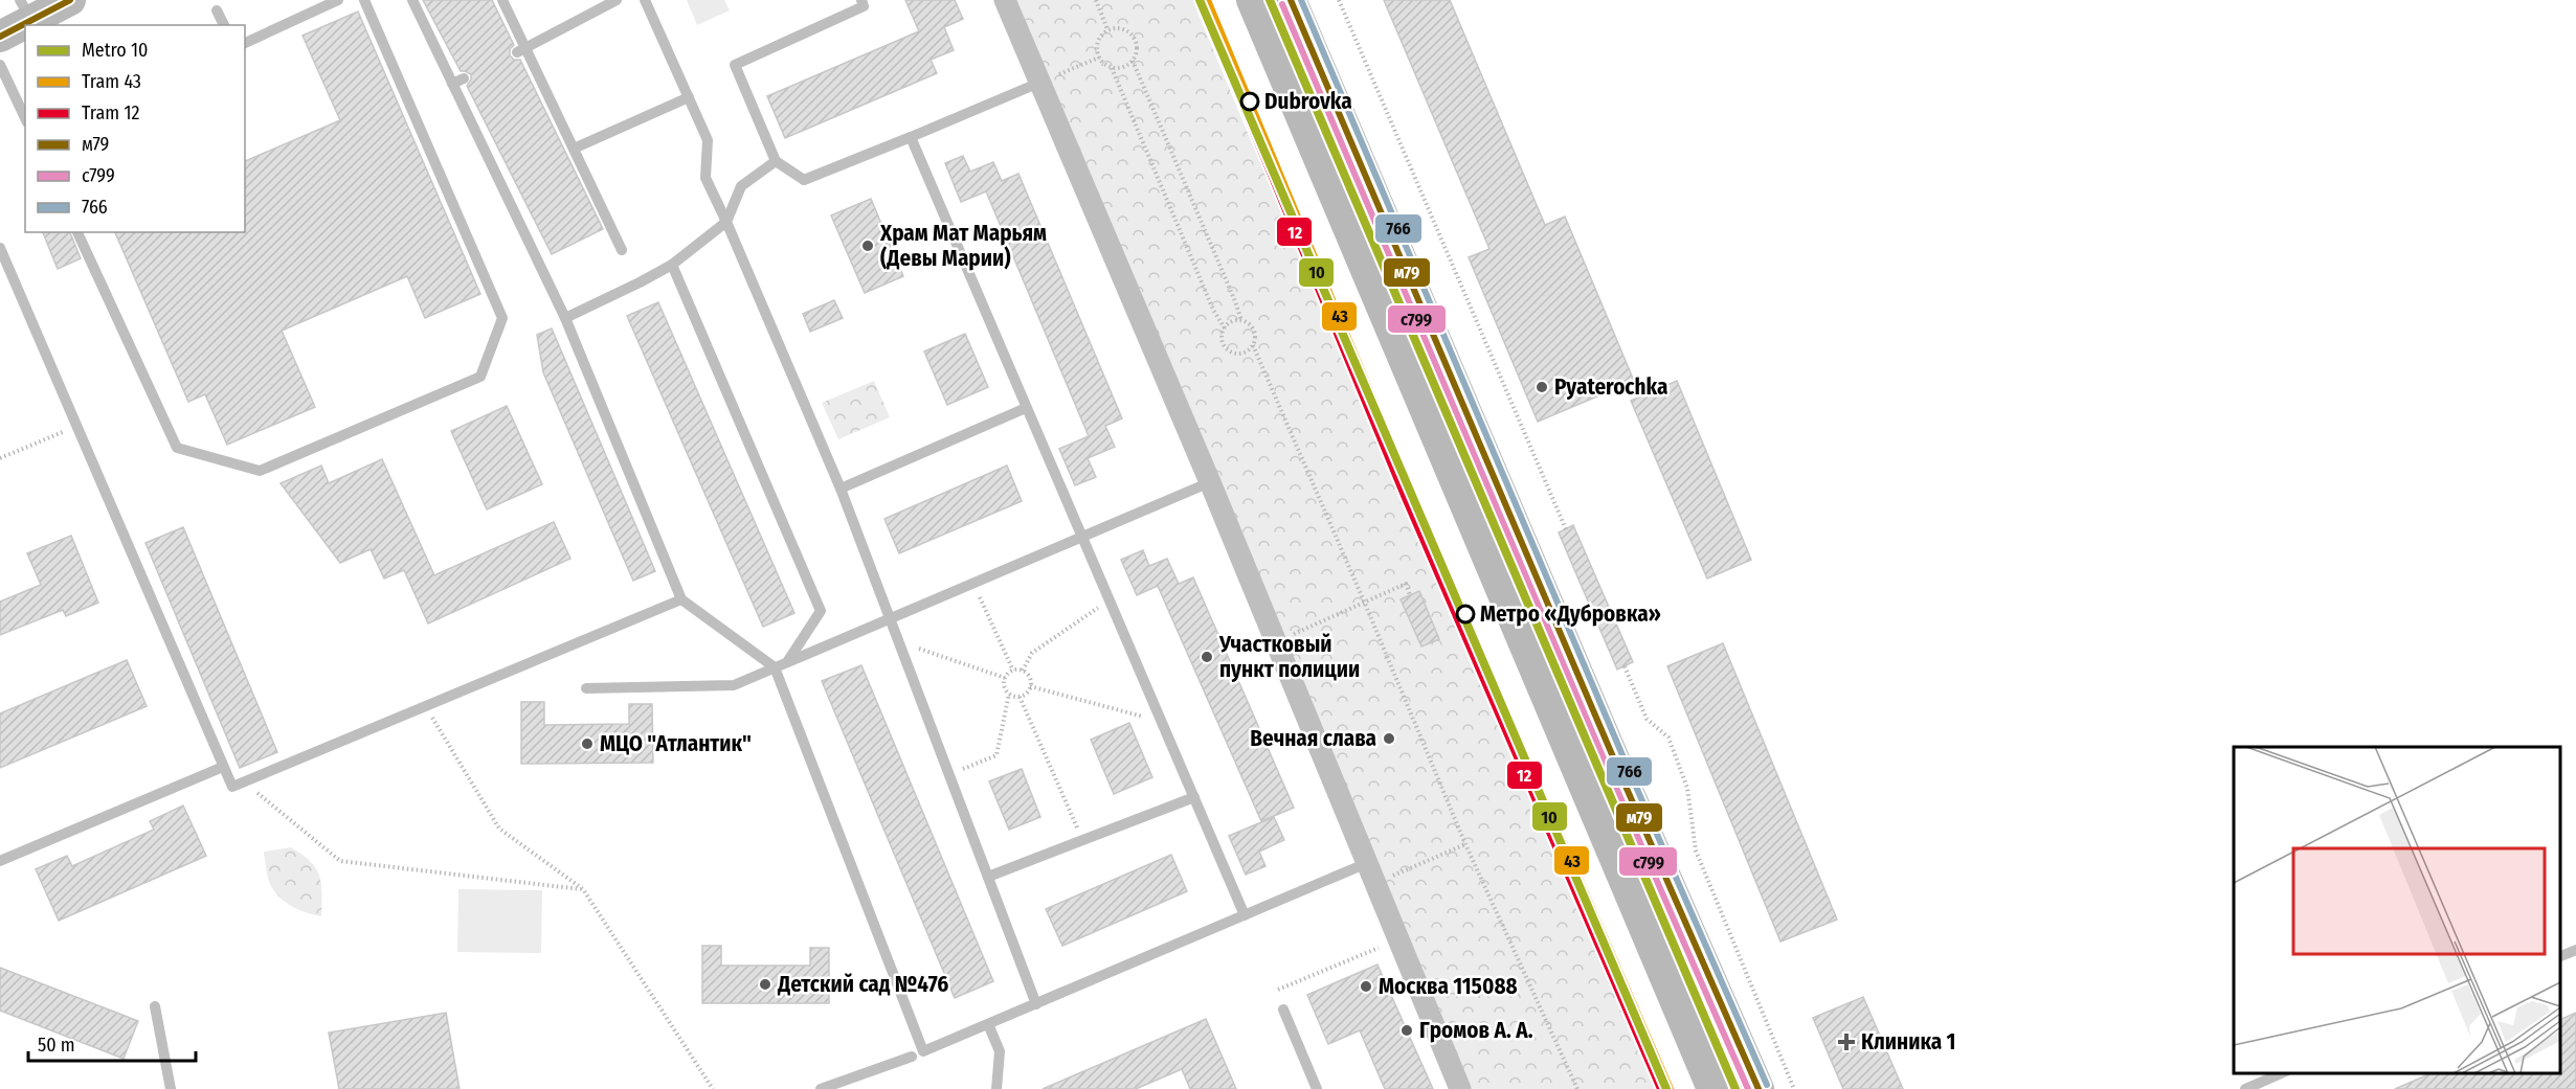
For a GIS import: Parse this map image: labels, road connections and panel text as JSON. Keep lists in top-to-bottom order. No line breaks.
{"places":{"other":["Dubrovka","Храм Мат Марьям (Девы Марии)","Pyaterochka","Метро «Дубровка»","Участковый пункт полиции","Вечная слава","МЦО \"Атлантик\"","Детский сад №476","Москва 115088","Громов А. А."],"health":["Клиника 1"]},"lines":["metro line 10","tram line 43","transit line м79","transit line 766","tram line 12","transit line с799"],"legend":["Metro 10","Tram 43","Tram 12","м79","с799","766"],"scale_bar":"50 m"}
